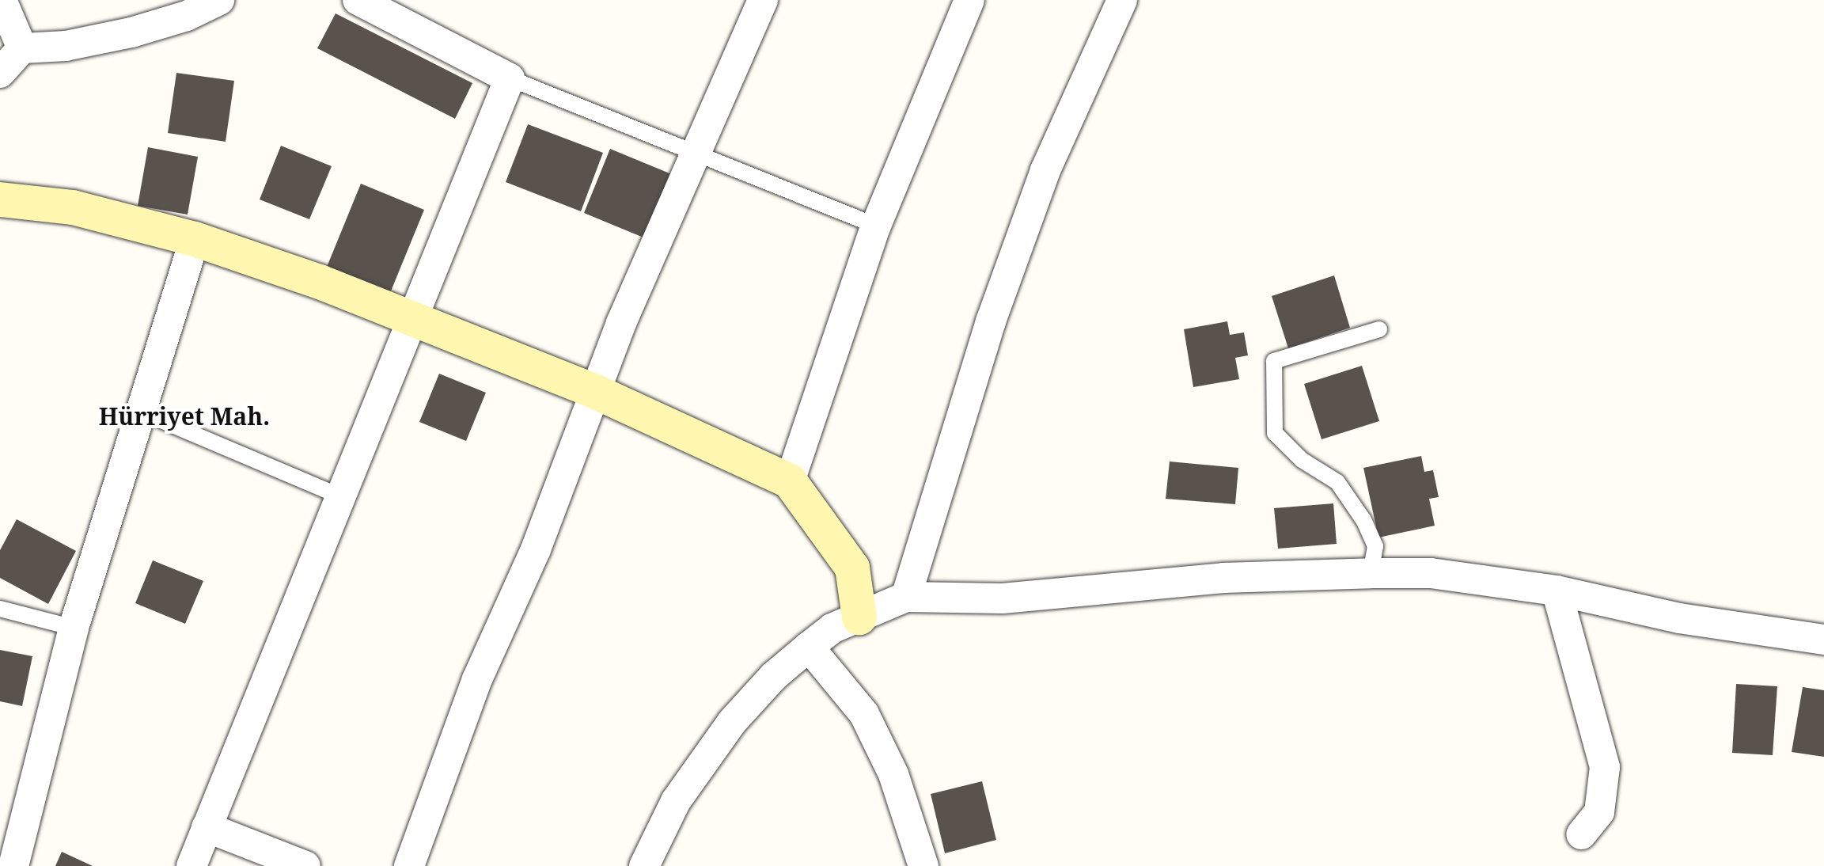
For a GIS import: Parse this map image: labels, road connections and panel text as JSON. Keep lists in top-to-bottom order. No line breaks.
{"districts":["Hürriyet Mah."]}
